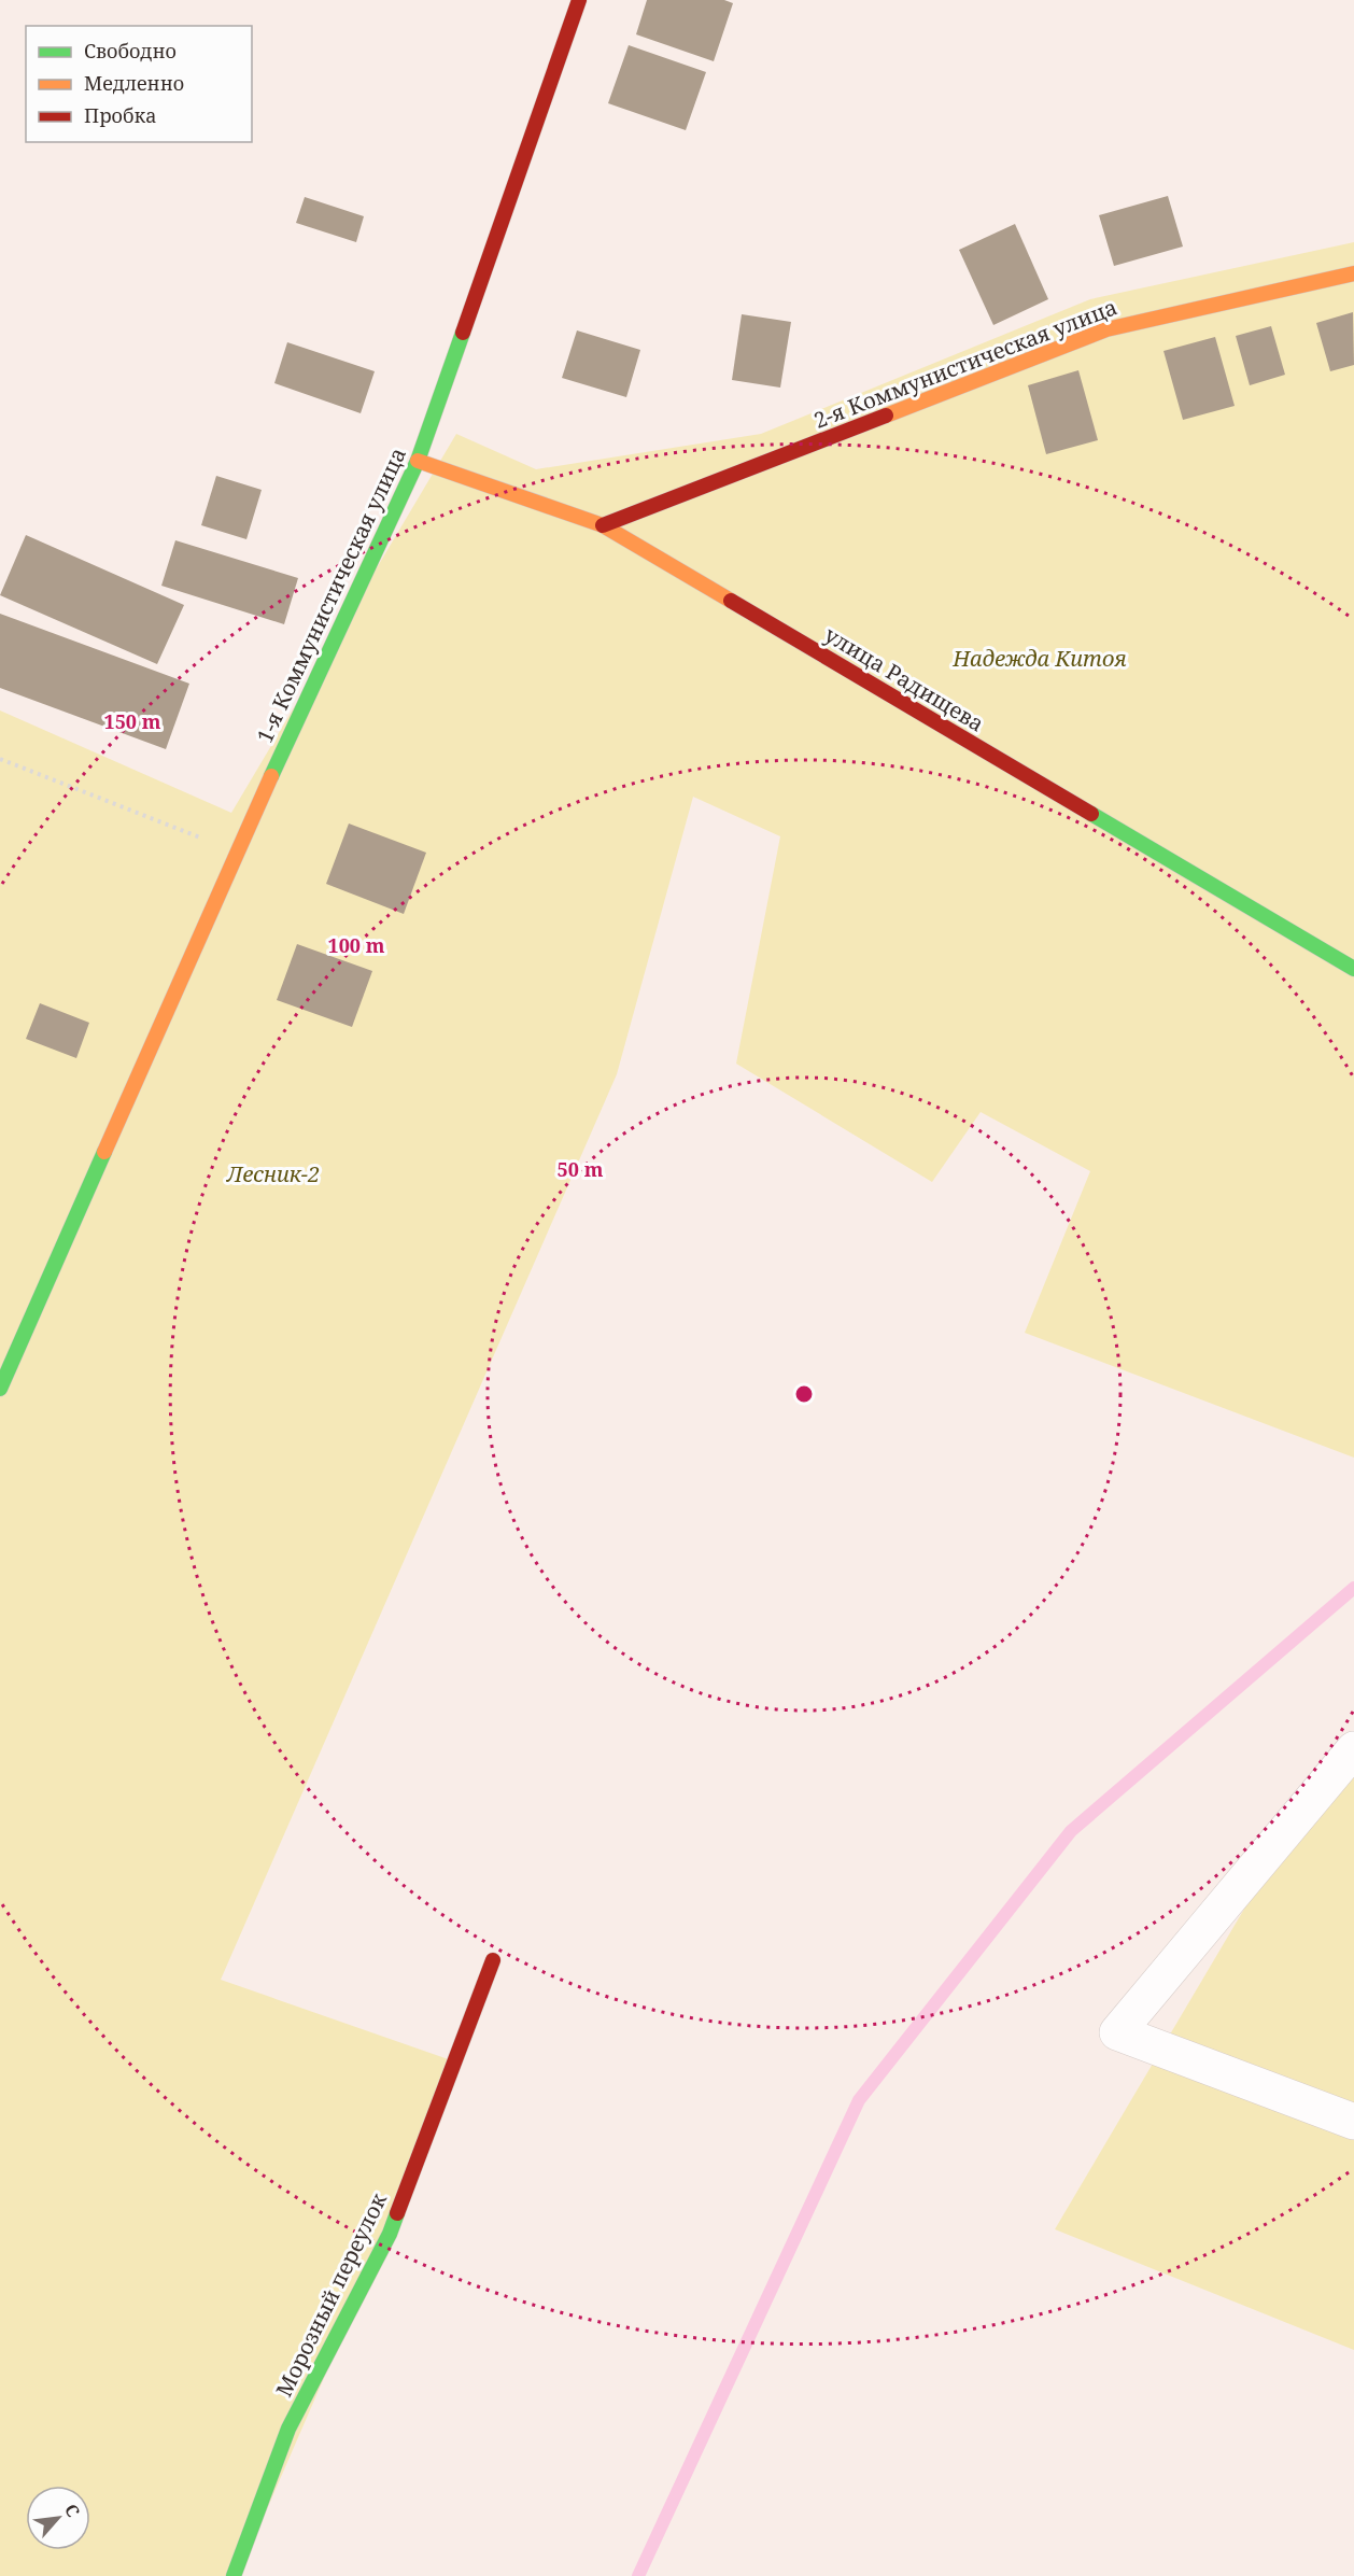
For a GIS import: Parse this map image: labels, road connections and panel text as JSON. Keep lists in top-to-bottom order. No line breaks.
{"streets":{"street":["2-я Коммунистическая улица","1-я Коммунистическая улица","улица Радищева","Морозный переулок"]},"crossings":[["2-я Коммунистическая улица","улица Радищева"],["1-я Коммунистическая улица","улица Радищева"]],"parks":["Надежда Китоя","Лесник-2"],"legend":["Свободно","Медленно","Пробка"],"north":"top right","rings":["150 m","100 m","50 m"]}
